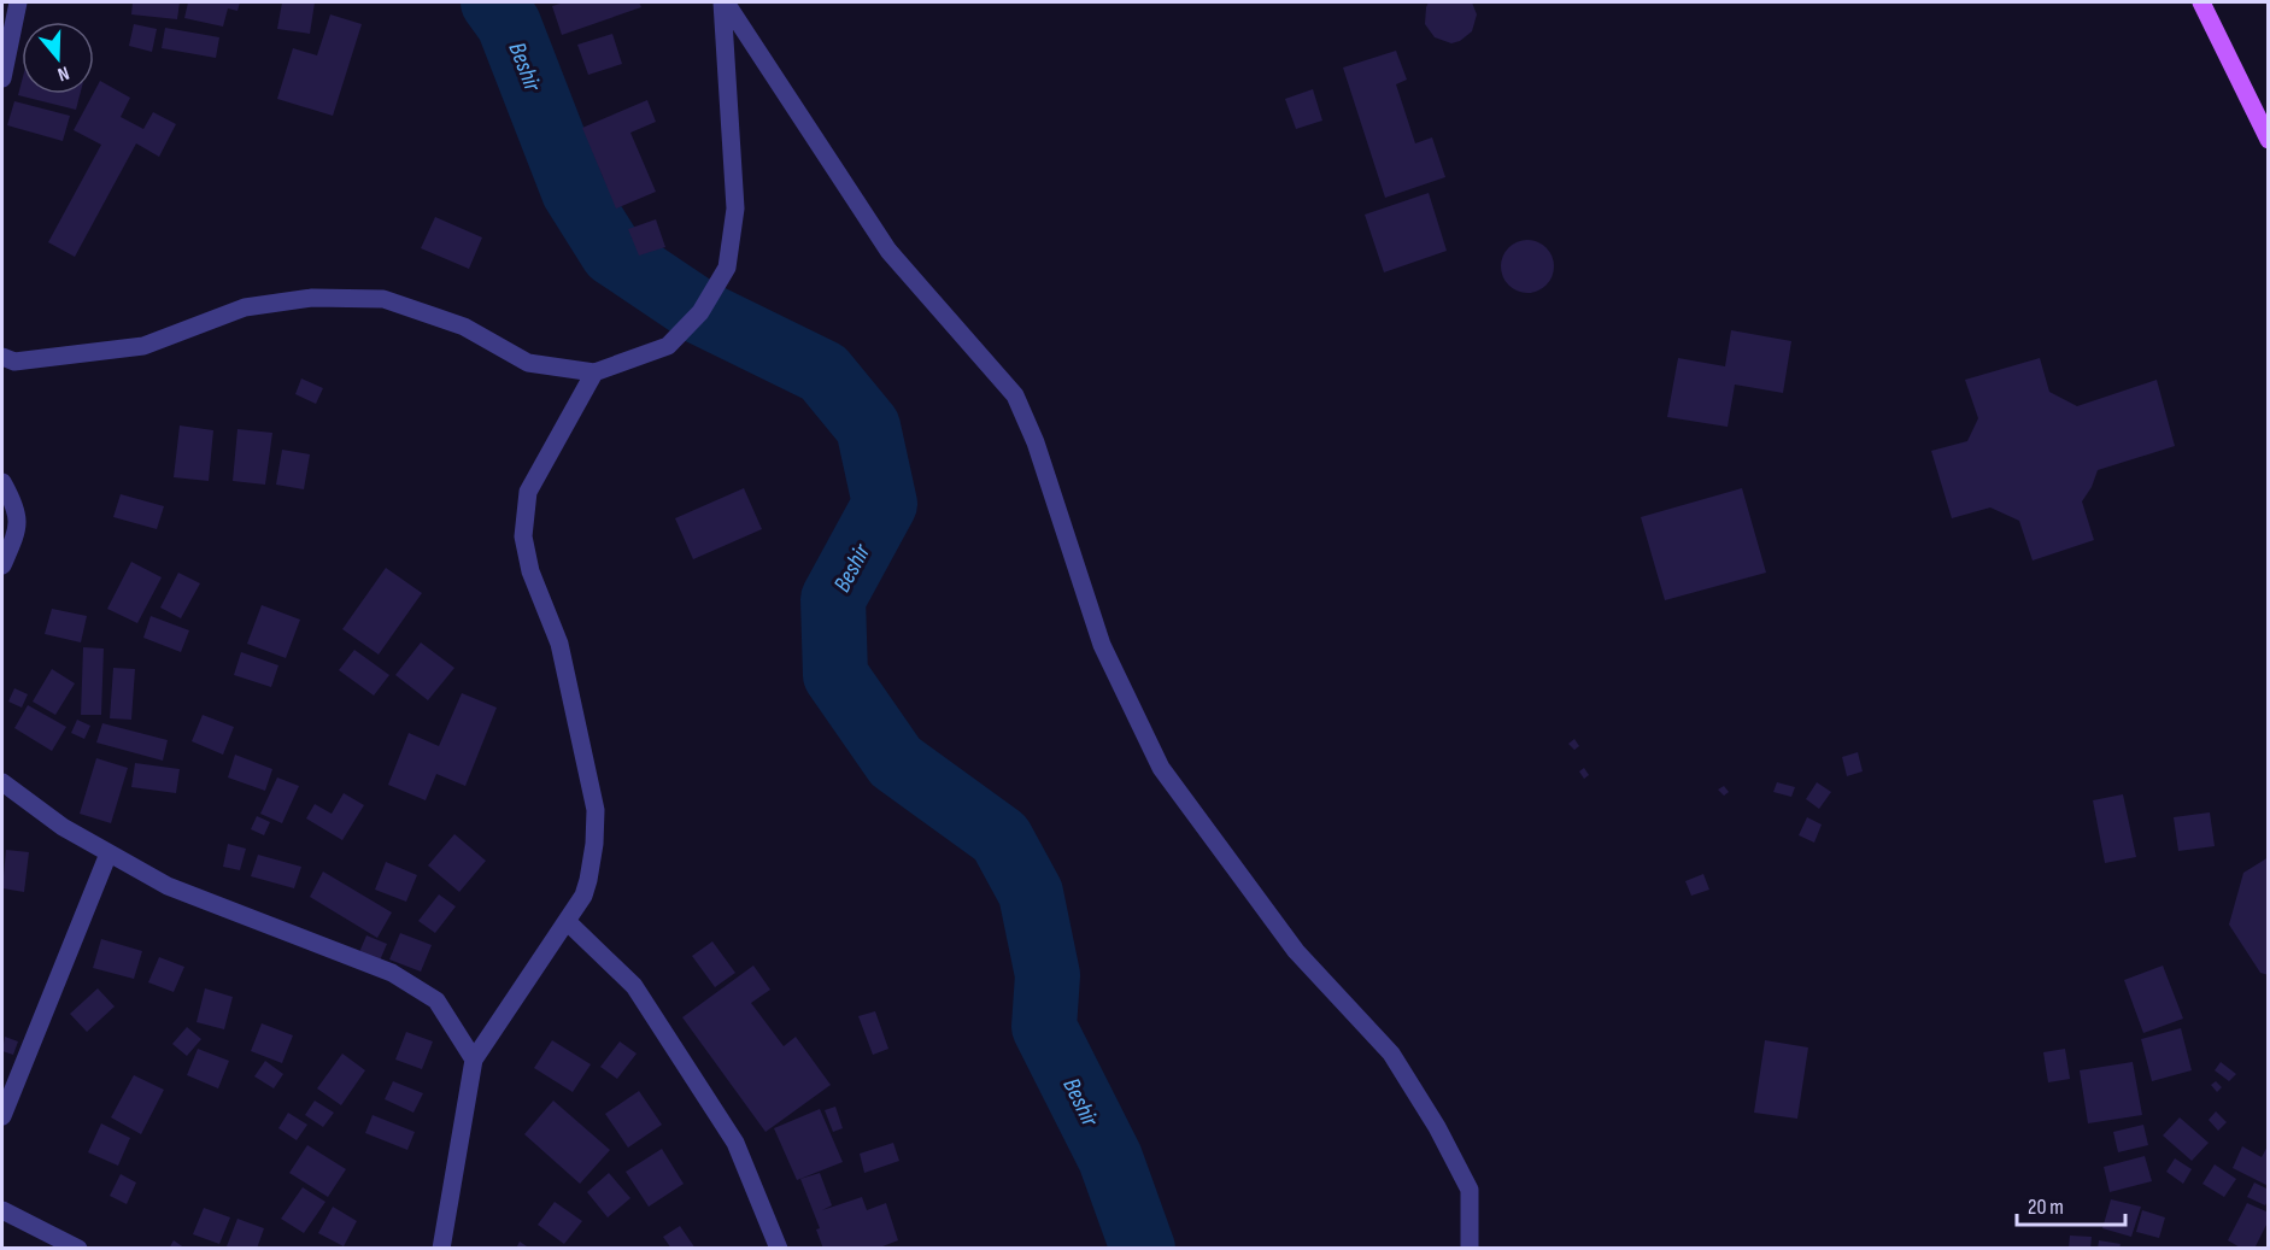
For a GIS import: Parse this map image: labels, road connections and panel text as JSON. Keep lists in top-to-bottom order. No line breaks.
{"water":["Beshir"],"scale_bar":"20 m","north":"bottom"}
